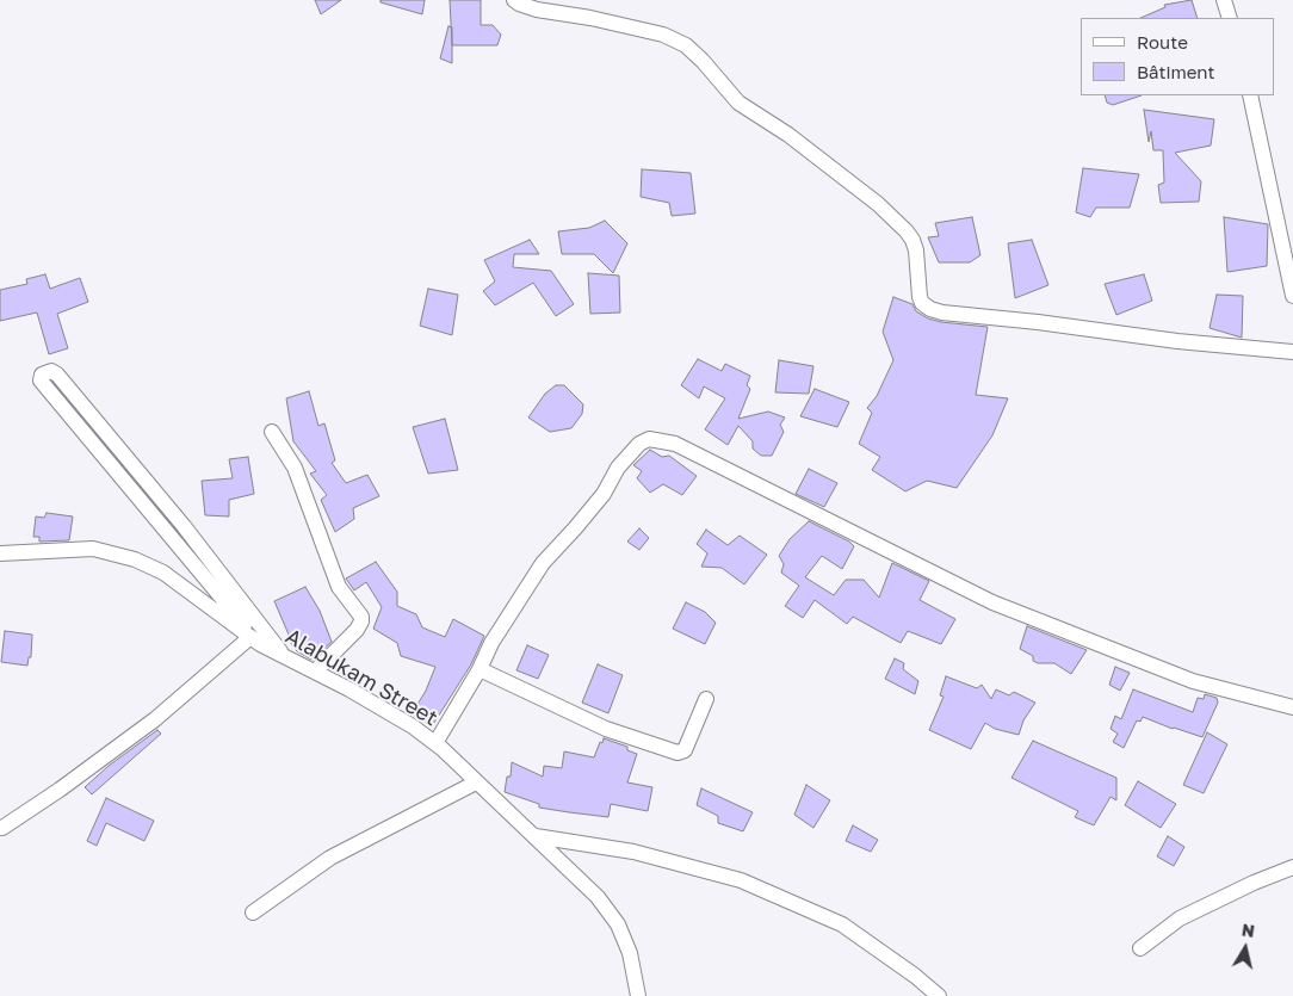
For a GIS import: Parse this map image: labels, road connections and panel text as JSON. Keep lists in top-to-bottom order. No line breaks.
{"streets":{"street":["Alabukam Street"]},"legend":["Route","Bâtiment"],"north":"top"}
